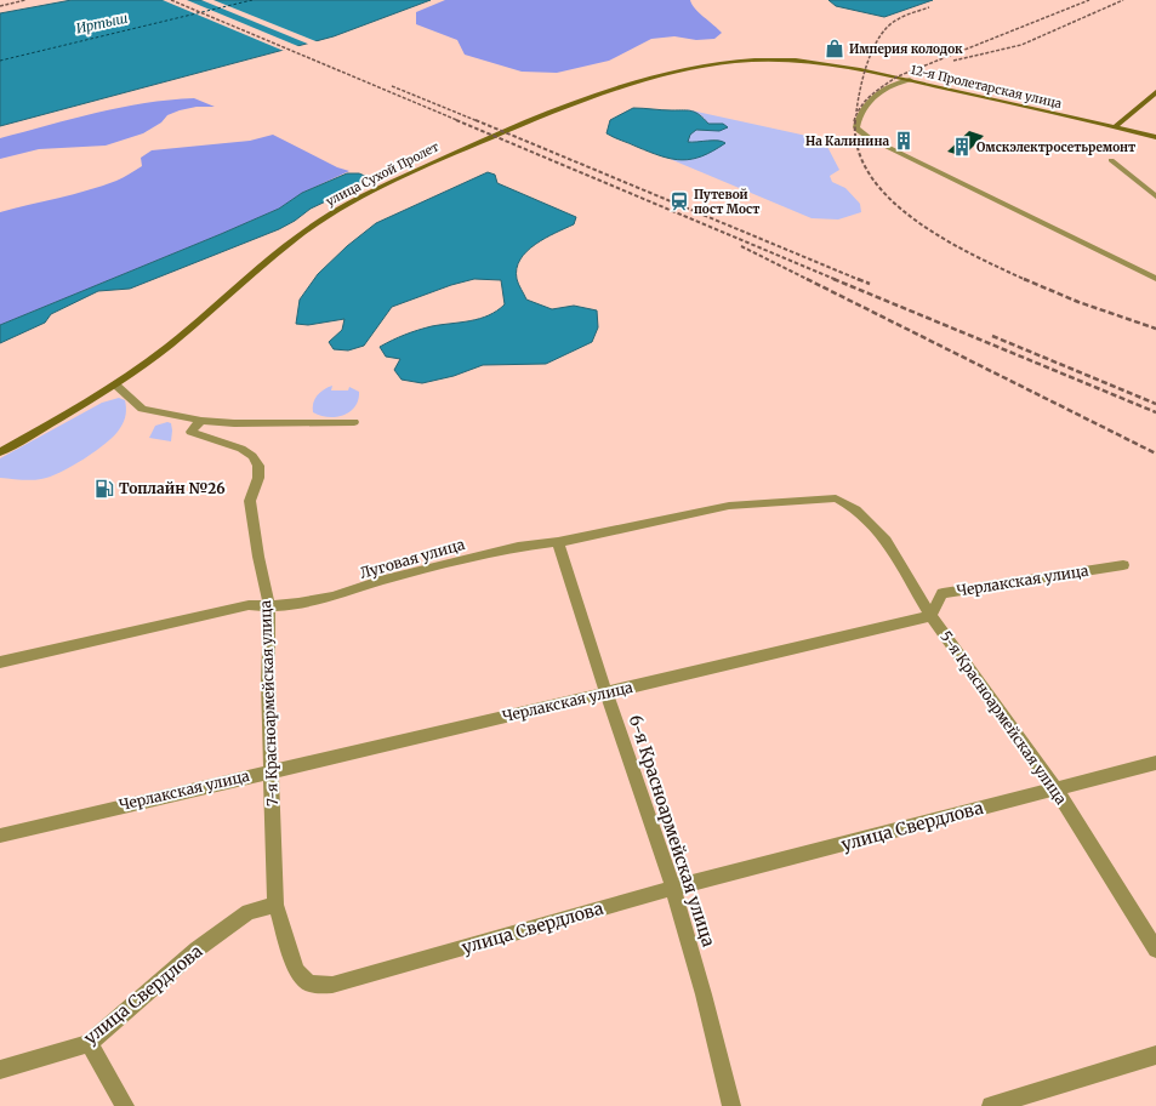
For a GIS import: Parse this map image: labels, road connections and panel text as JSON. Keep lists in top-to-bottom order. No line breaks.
{"streets":{"main road":["12-я Пролетарская улица","улица Сухой Пролет"],"street":["Луговая улица","Черлакская улица","7-я Красноармейская улица","5-я Красноармейская улица","улица Свердлова","6-я Красноармейская улица"]},"crossings":[["12-я Пролетарская улица","улица Сухой Пролет"],["Луговая улица","7-я Красноармейская улица"],["Луговая улица","5-я Красноармейская улица"],["Луговая улица","6-я Красноармейская улица"],["Черлакская улица","7-я Красноармейская улица"],["Черлакская улица","5-я Красноармейская улица"],["Черлакская улица","6-я Красноармейская улица"],["7-я Красноармейская улица","улица Свердлова"],["5-я Красноармейская улица","улица Свердлова"],["улица Свердлова","6-я Красноармейская улица"]],"water":["Иртыш"],"places":{"shop":["Империя колодок"],"building":["На Калинина","Омскэлектросетьремонт"],"station":["Путевой пост Мост"],"fuel station":["Топлайн №26"]}}
